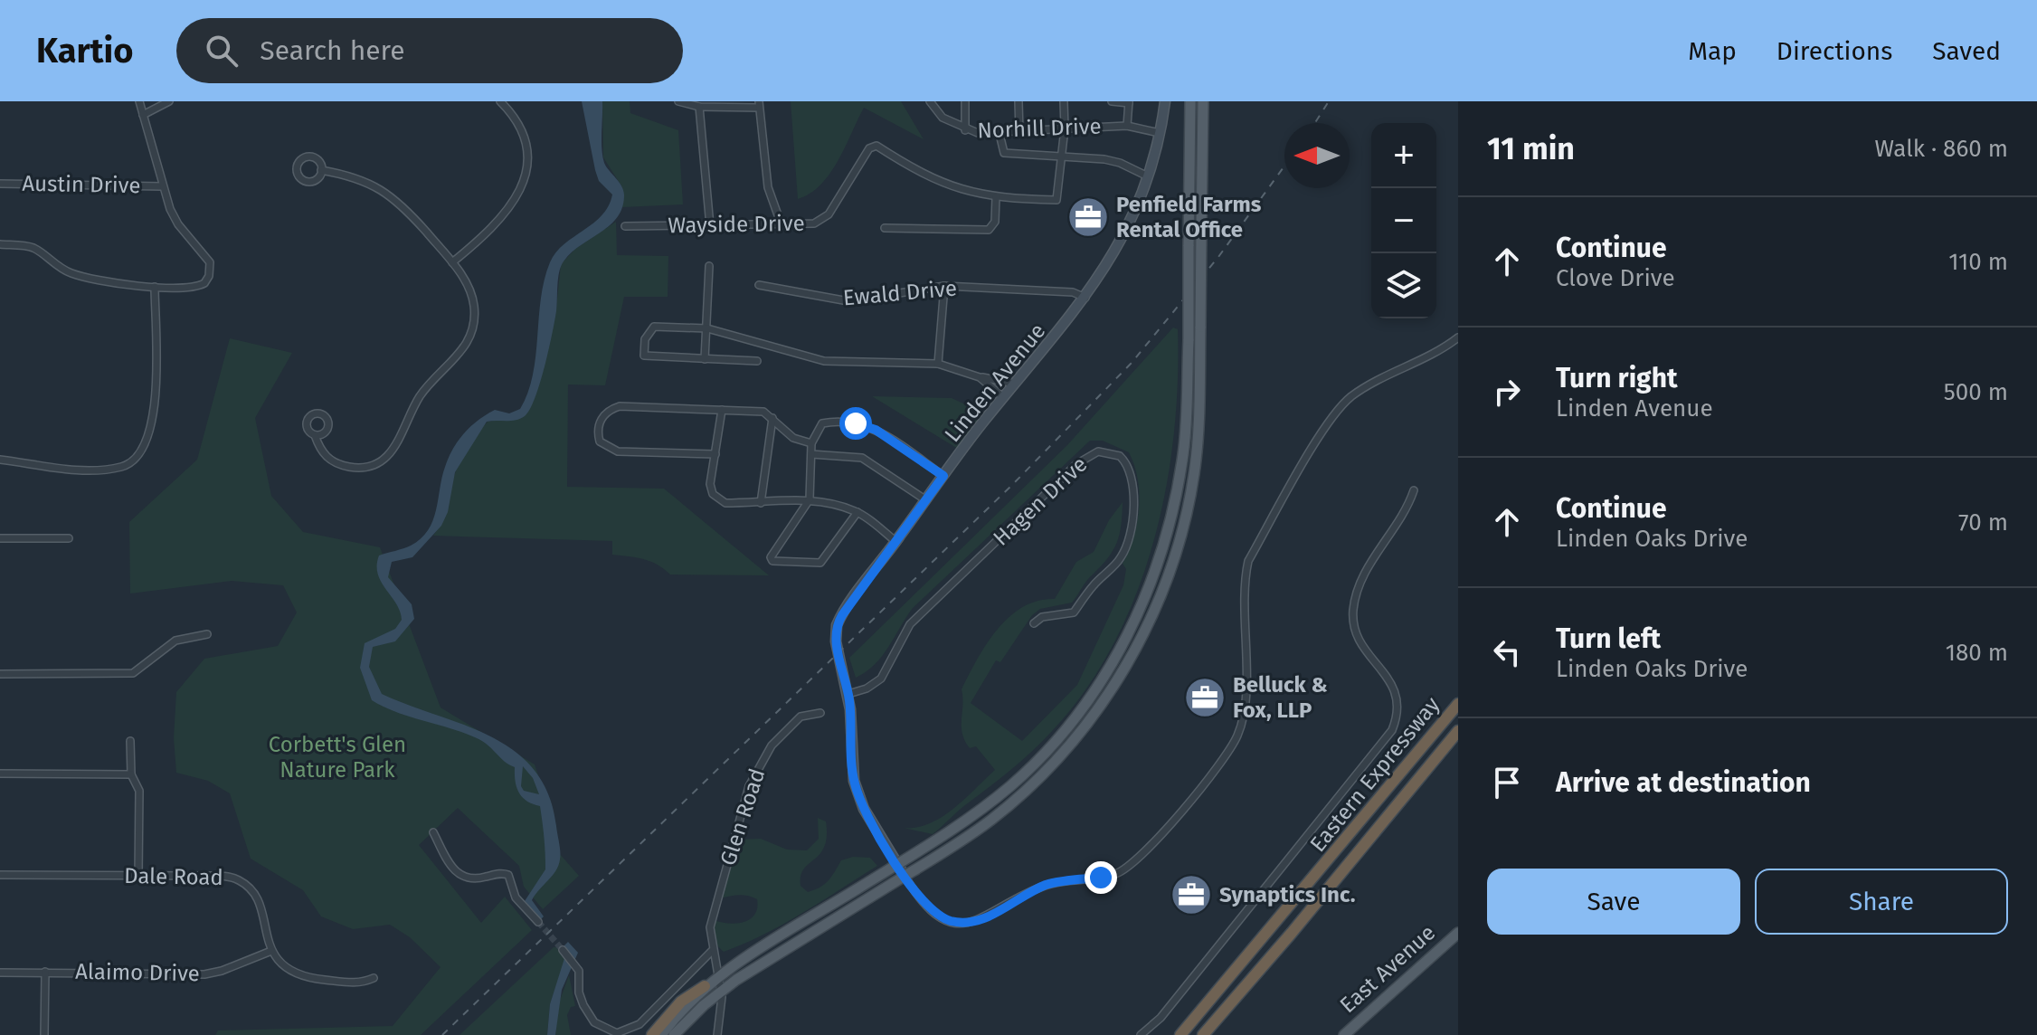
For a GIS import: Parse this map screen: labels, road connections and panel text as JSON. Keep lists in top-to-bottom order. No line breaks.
{"streets":{"highway":["Eastern Expressway"],"main road":["East Avenue"],"street":["Norhill Drive","Austin Drive","Wayside Drive","Ewald Drive","Linden Avenue","Hagen Drive","Glen Road","Dale Road","Alaimo Drive"]},"crossings":[["Norhill Drive","Linden Avenue"],["Ewald Drive","Linden Avenue"],["Linden Avenue","Hagen Drive"],["Dale Road","Alaimo Drive"]],"parks":["Corbett's Glen Nature Park"],"places":{"office":["Penfield Farms Rental Office","Belluck & Fox, LLP","Synaptics Inc."]},"north":"left","page":{"header":"Kartio","search":"Search here","nav":["Map","Directions","Saved"],"heading":["11 min","Walk · 860 m"],"map_buttons":["+","−"],"list":[["Continue","Clove Drive","110 m"],["Turn right","Linden Avenue","500 m"],["Continue","Linden Oaks Drive","70 m"],["Turn left","Linden Oaks Drive","180 m"],"Arrive at destination"],"buttons":["Save","Share"]}}
